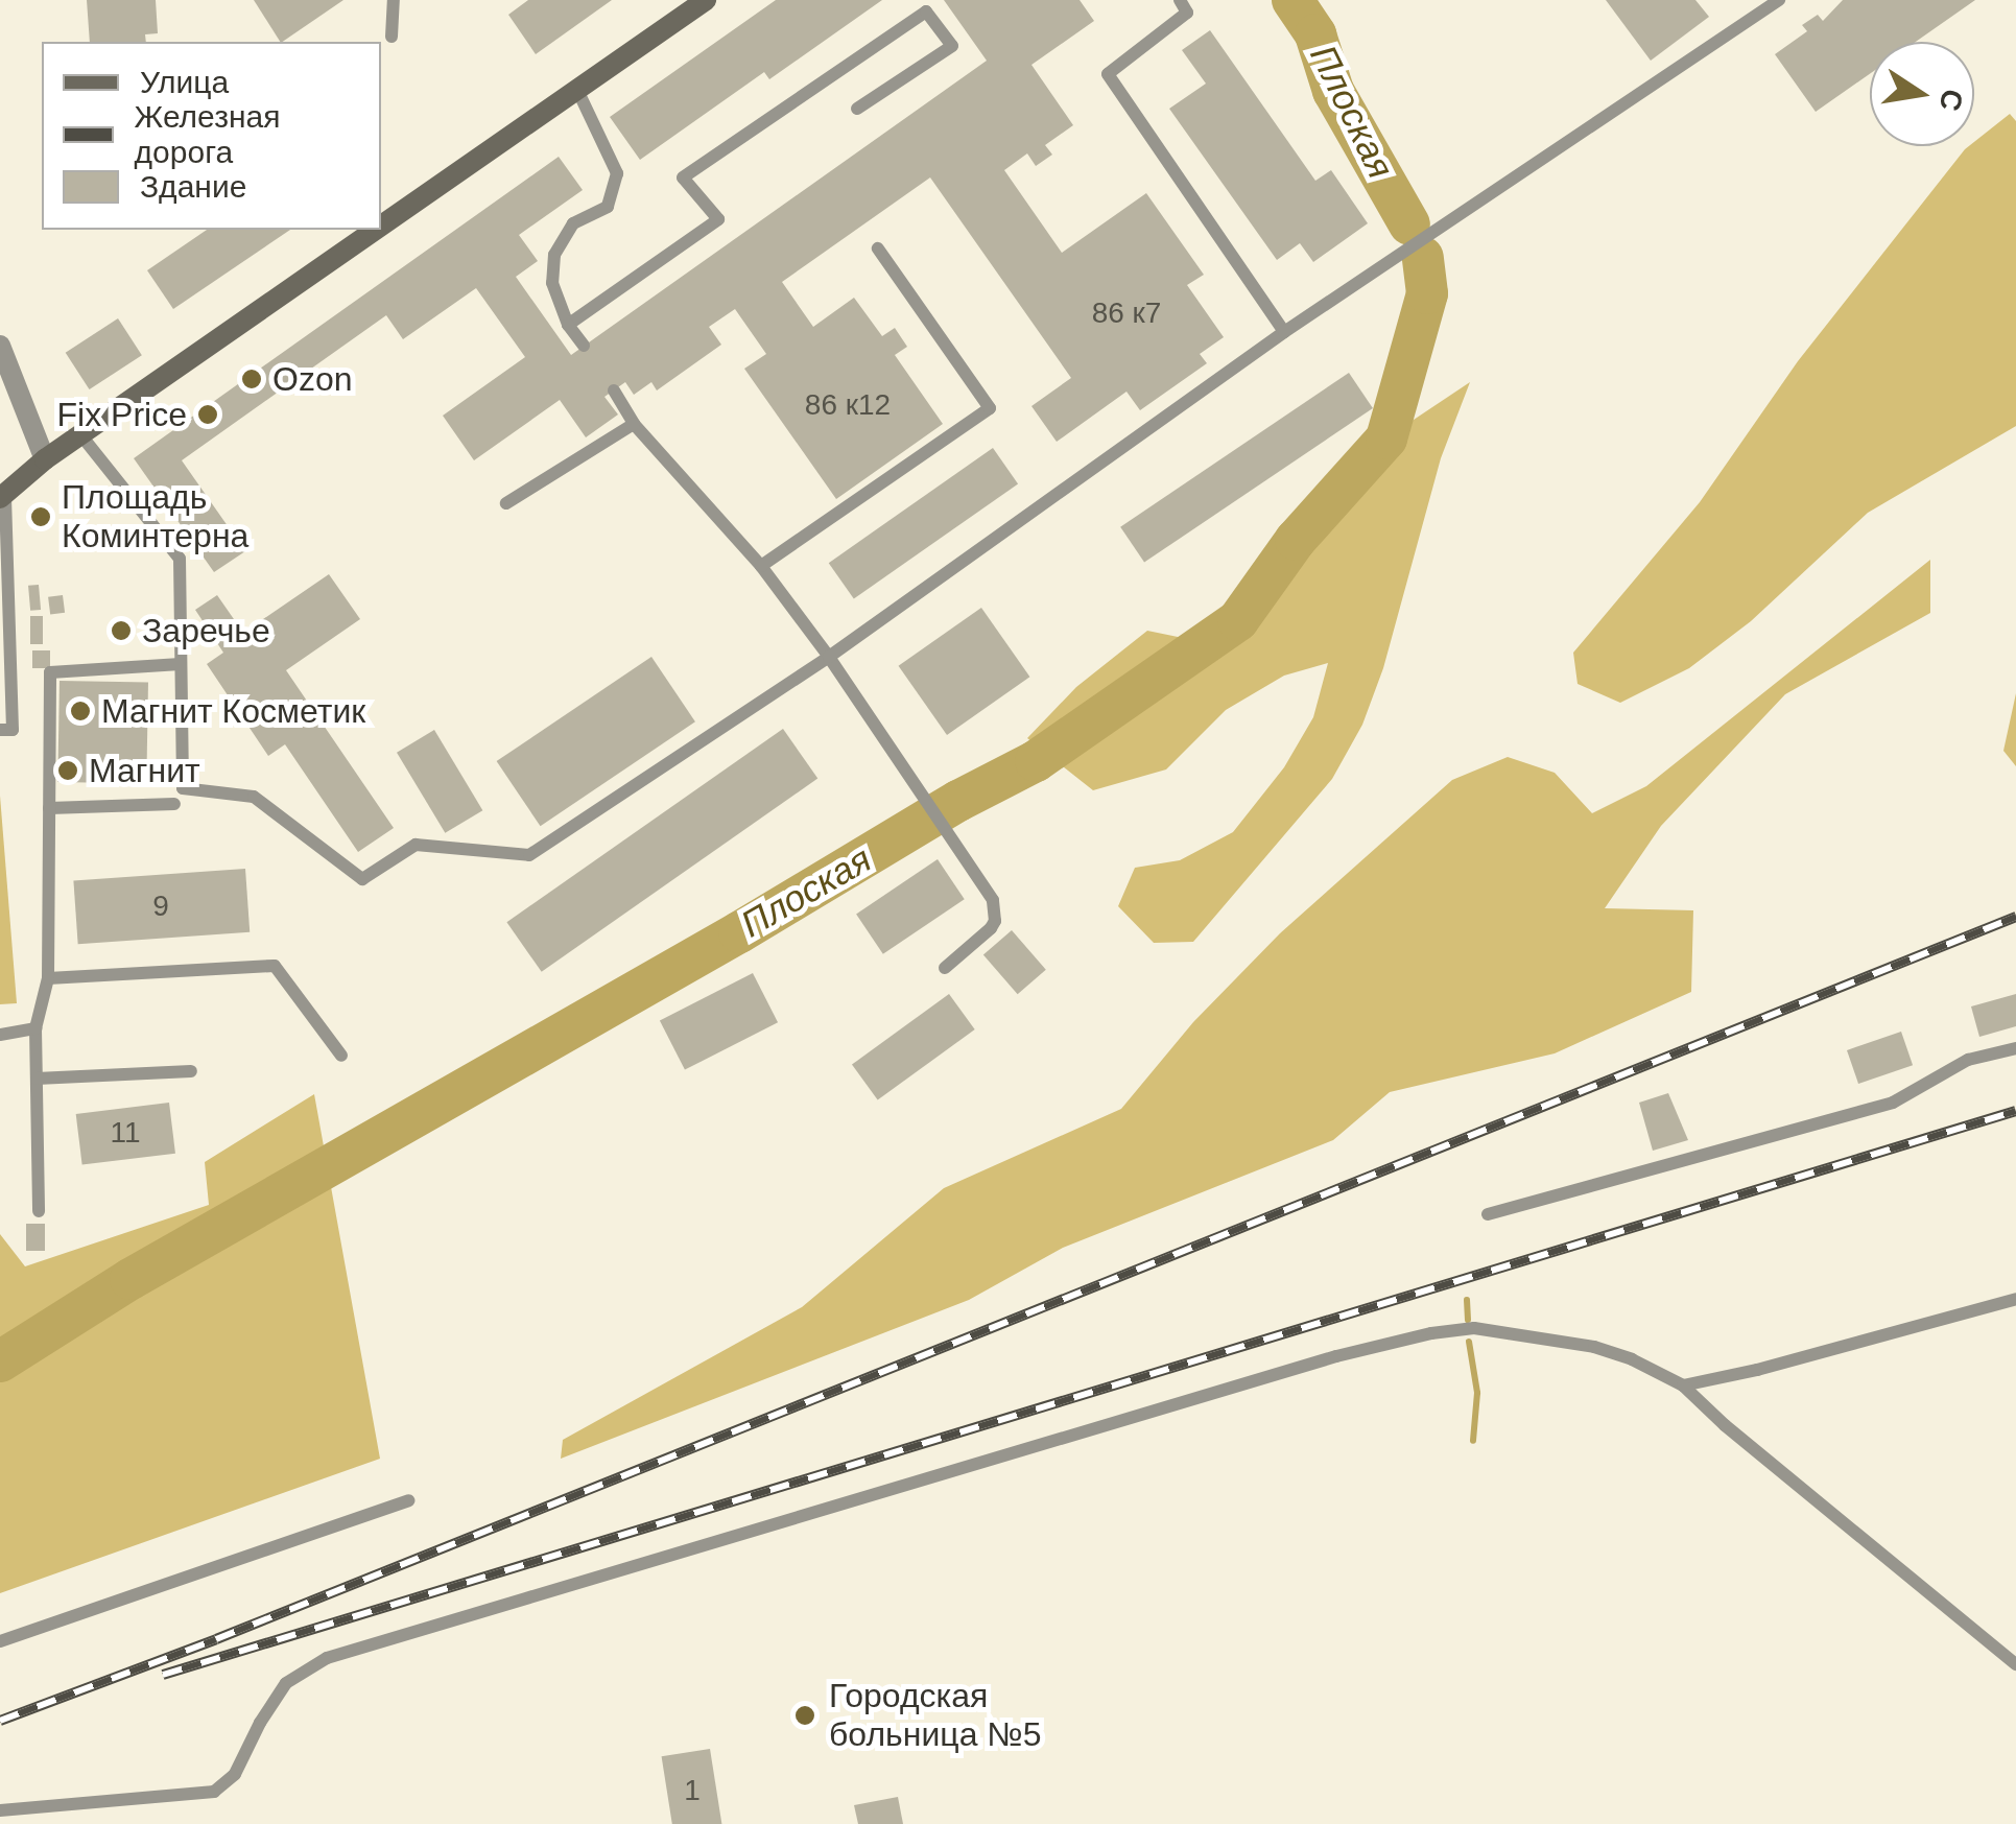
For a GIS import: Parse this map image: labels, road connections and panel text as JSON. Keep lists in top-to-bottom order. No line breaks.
{"water":["Плоская"],"places":["Ozon","Fix Price","Площадь Коминтерна","Заречье","Магнит Косметик","Магнит","Городская больница №5"],"house_numbers":["86 к7","86 к12","9","11","1"],"legend":["Улица","Железная дорога","Здание"],"north":"right"}
